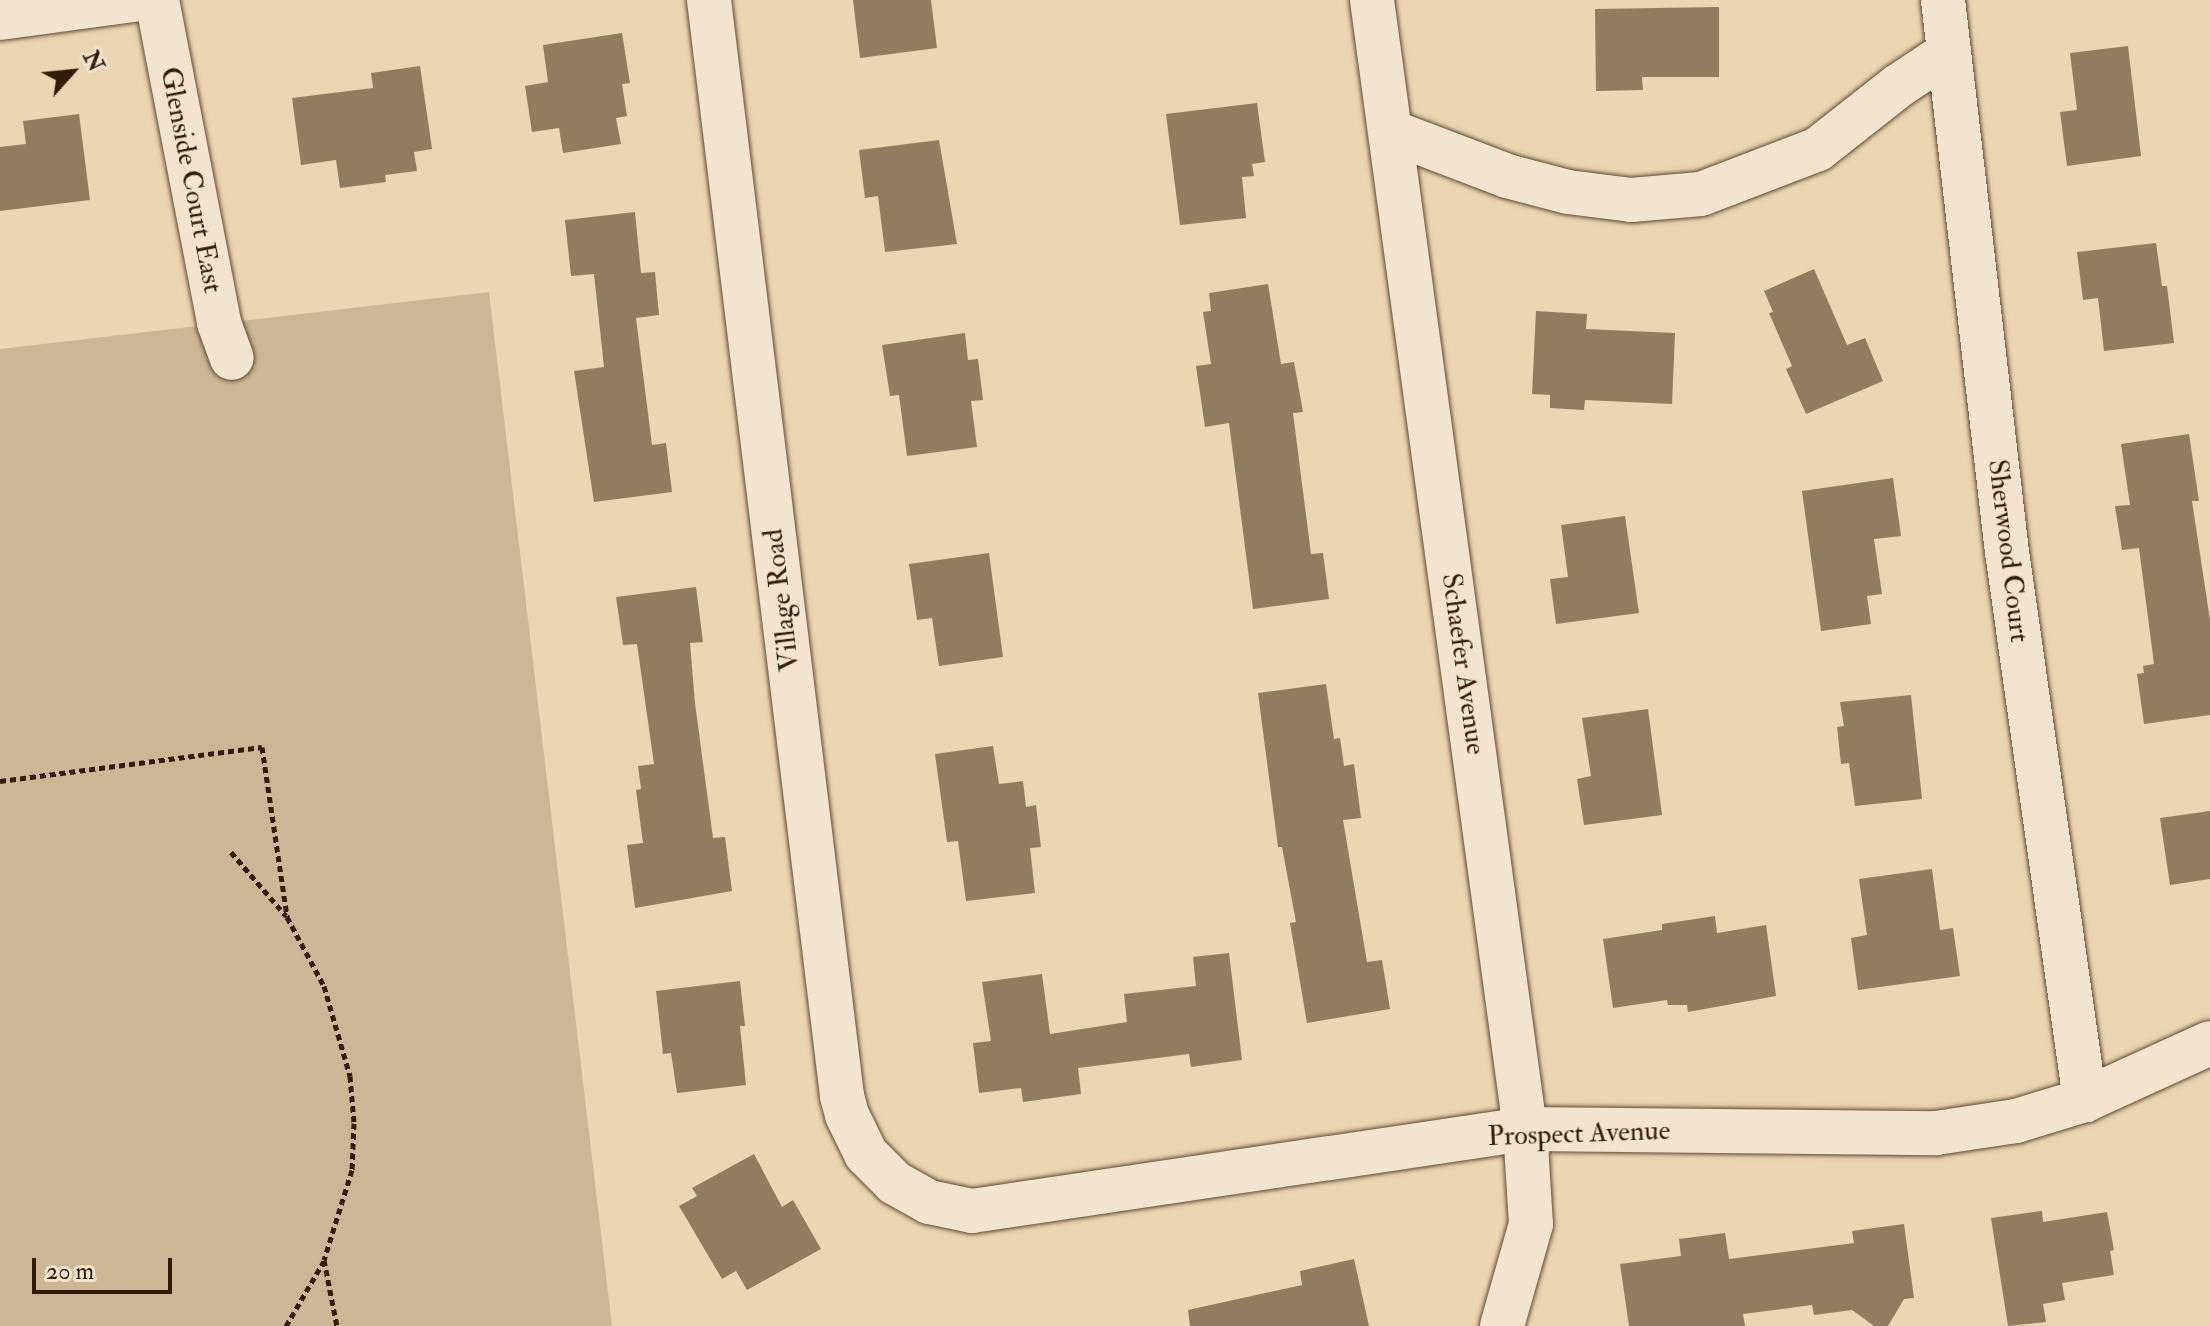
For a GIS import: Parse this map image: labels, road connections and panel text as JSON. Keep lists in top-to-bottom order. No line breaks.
{"streets":{"street":["Glenside Court East","Sherwood Court","Village Road","Schaefer Avenue","Prospect Avenue"]},"crossings":[["Sherwood Court","Prospect Avenue"],["Village Road","Prospect Avenue"],["Schaefer Avenue","Prospect Avenue"]],"scale_bar":"20 m","north":"top right"}
